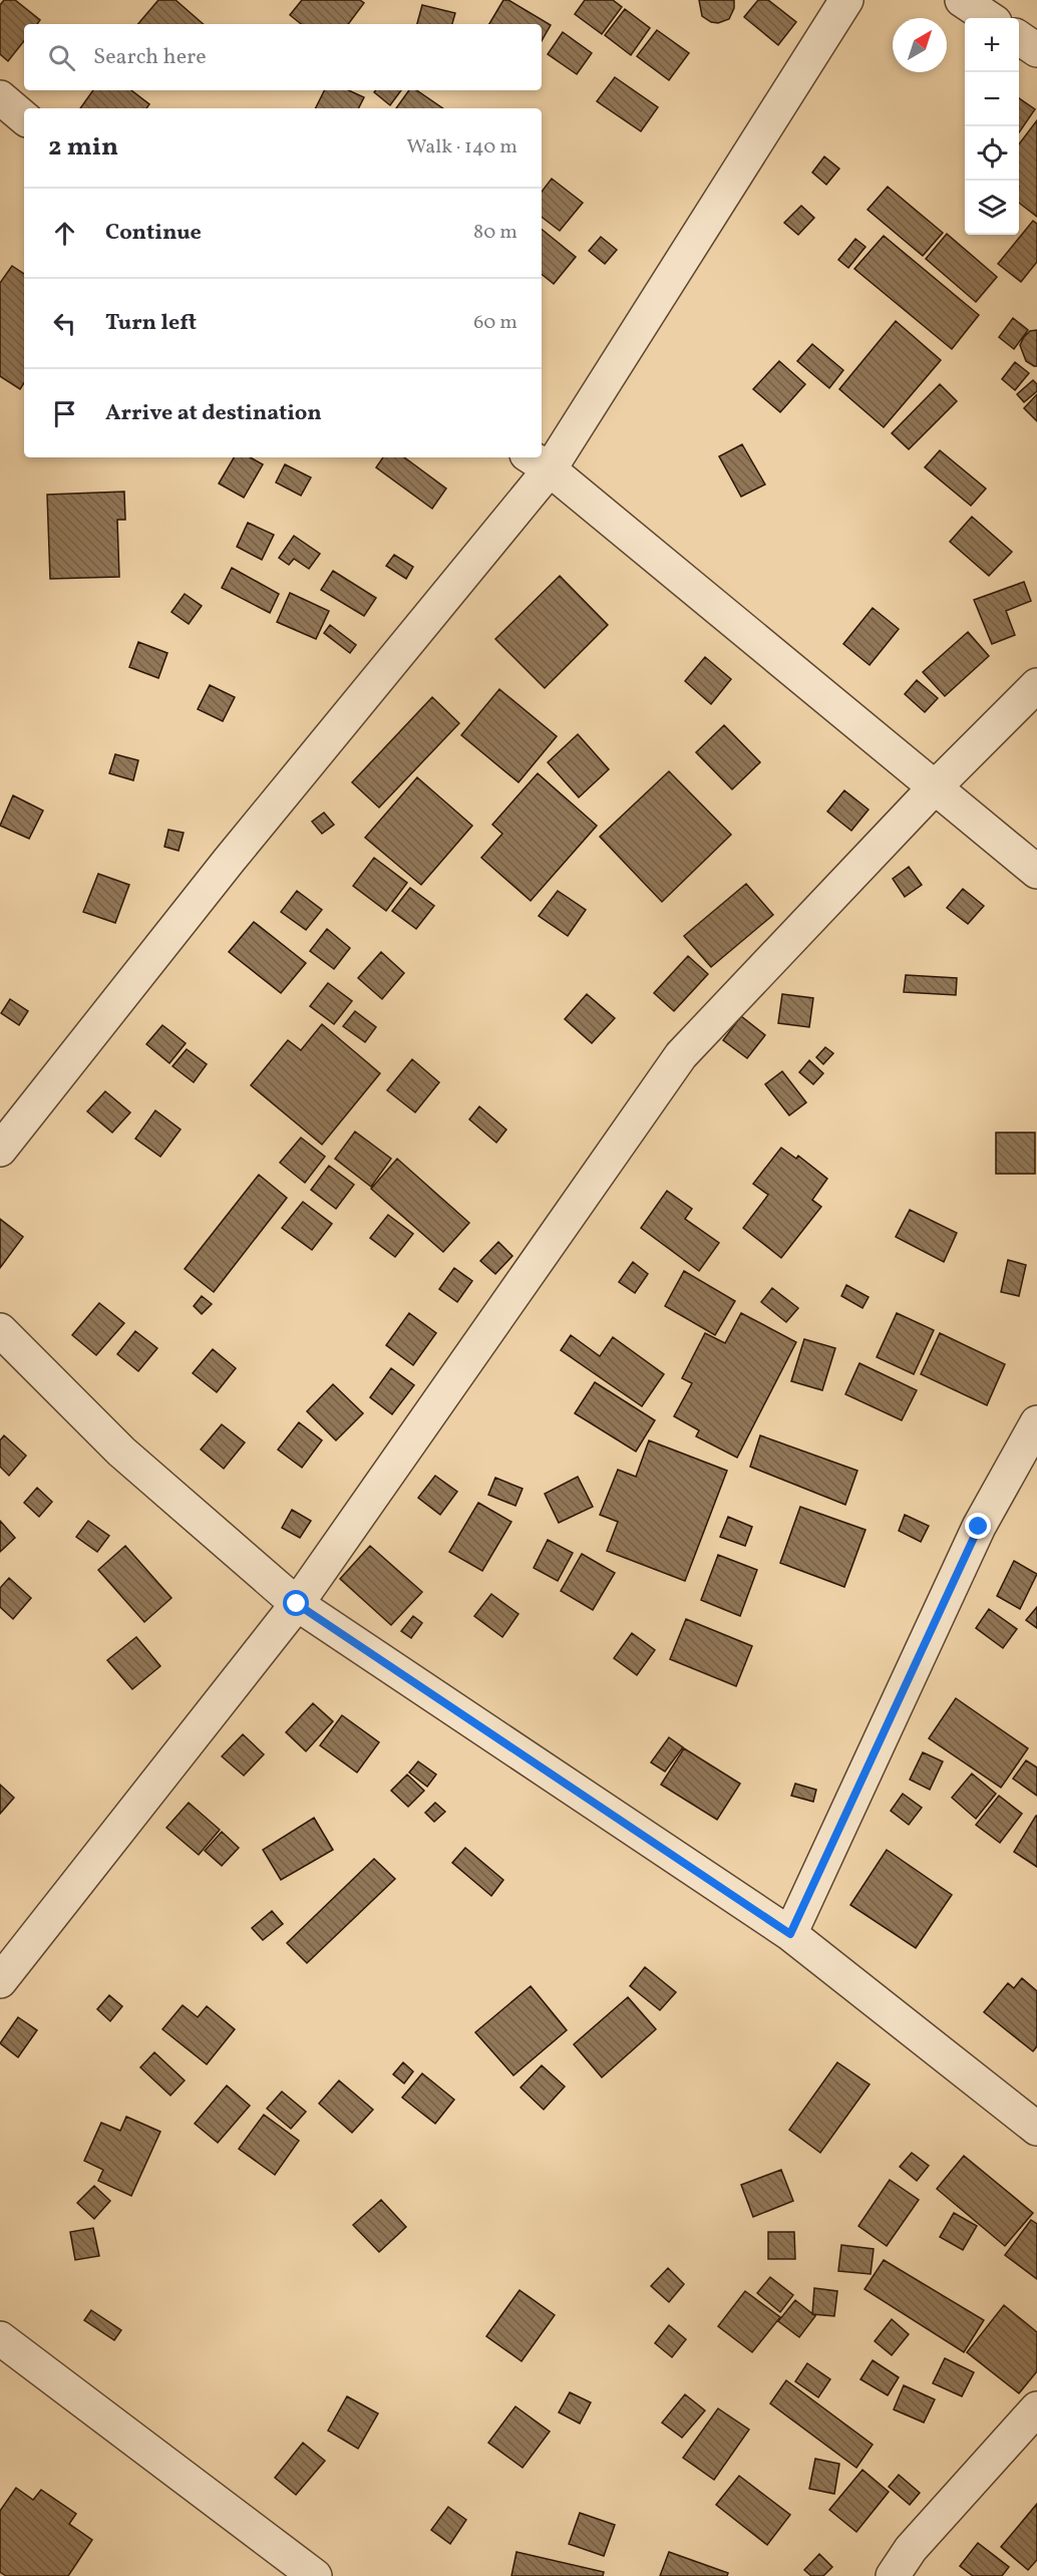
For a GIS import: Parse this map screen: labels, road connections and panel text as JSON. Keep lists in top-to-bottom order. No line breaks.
{"north":"top right","page":{"map_buttons":["+","−"],"search":"Search here","heading":["2 min","Walk · 140 m"],"list":[["Continue","80 m"],["Turn left","60 m"],"Arrive at destination"]}}
